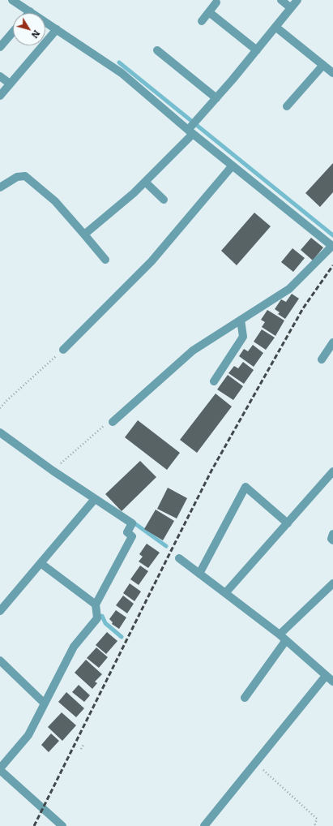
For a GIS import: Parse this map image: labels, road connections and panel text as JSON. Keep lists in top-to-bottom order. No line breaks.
{"north":"bottom right"}
